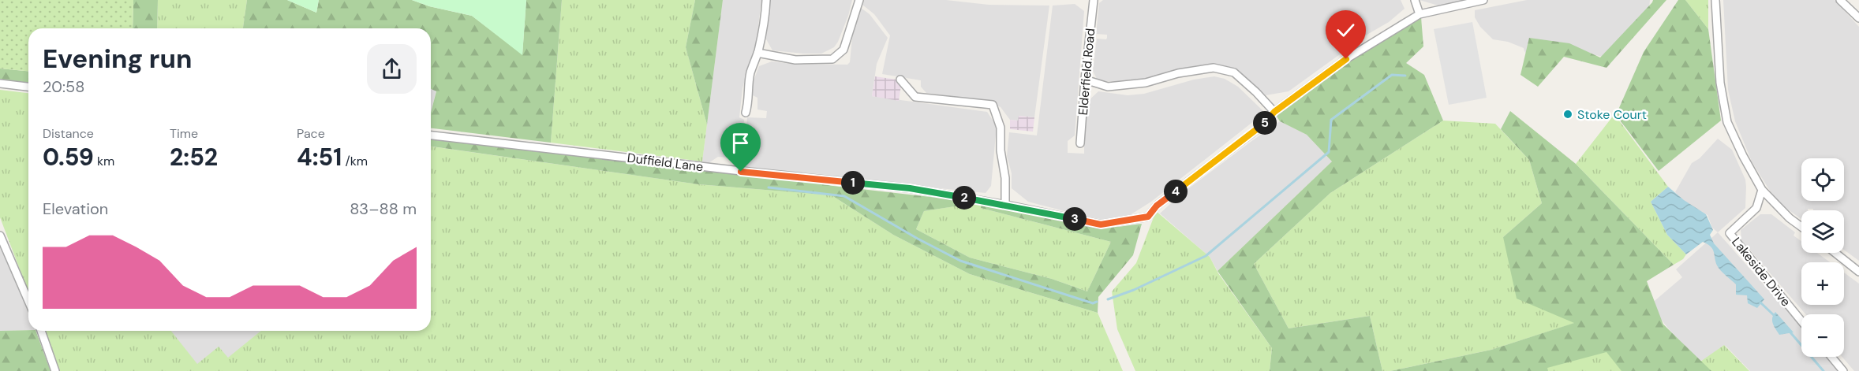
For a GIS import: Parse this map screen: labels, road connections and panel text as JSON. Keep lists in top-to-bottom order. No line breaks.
{"streets":{"street":["Elderfield Road","Duffield Lane","Lakeside Drive"]},"places":["Stoke Court"],"page":{"heading":["Evening run","20:58"],"stats":[["Distance","0.59 km"],["Time","2:52"],["Pace","4:51 /km"]],"pins":["5","1","4","2","3"],"map_buttons":["+","−"],"chart":["Elevation","83–88 m"]}}
